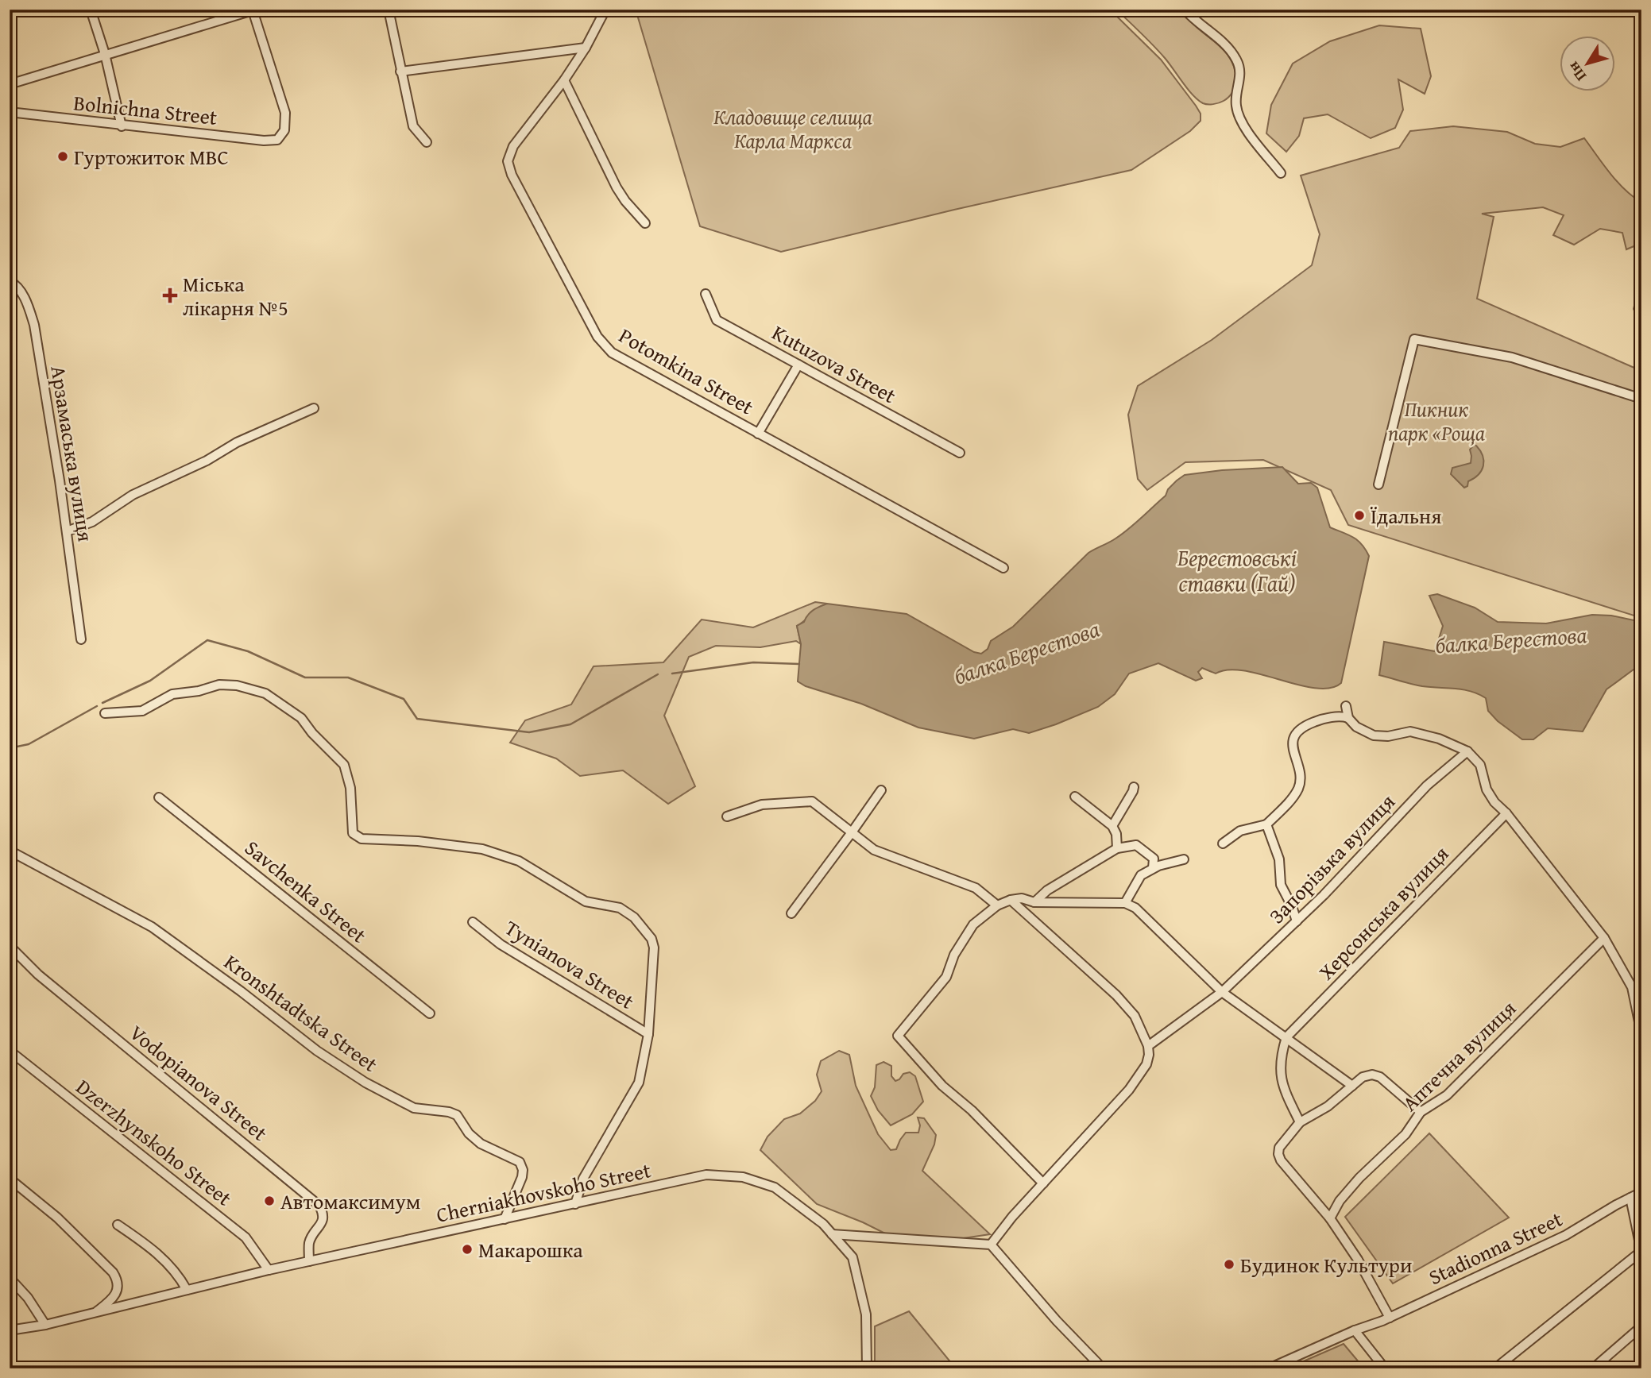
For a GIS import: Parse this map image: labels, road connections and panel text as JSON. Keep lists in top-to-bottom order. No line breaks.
{"streets":{"street":["Bolnichna Street","Kutuzova Street","Potomkina Street","Арзамаська вулиця","Запорізька вулиця","Savchenka Street","Херсонська вулиця","Tynianova Street","Kronshtadtska Street","Аптечна вулиця","Vodopianova Street","Dzerzhynskoho Street","Cherniakhovskoho Street","Stadionna Street"]},"crossings":[["Kronshtadtska Street","Cherniakhovskoho Street"],["Vodopianova Street","Cherniakhovskoho Street"],["Dzerzhynskoho Street","Cherniakhovskoho Street"]],"water":["Берестовські ставки (Гай)","балка Берестова"],"parks":["Кладовище селища Карла Маркса","Пикник парк «Роща"],"places":{"other":["Гуртожиток МВС","Їдальня","Автомаксимум","Макарошка","Будинок Культури"],"health":["Міська лікарня №5"]},"north":"bottom left"}
